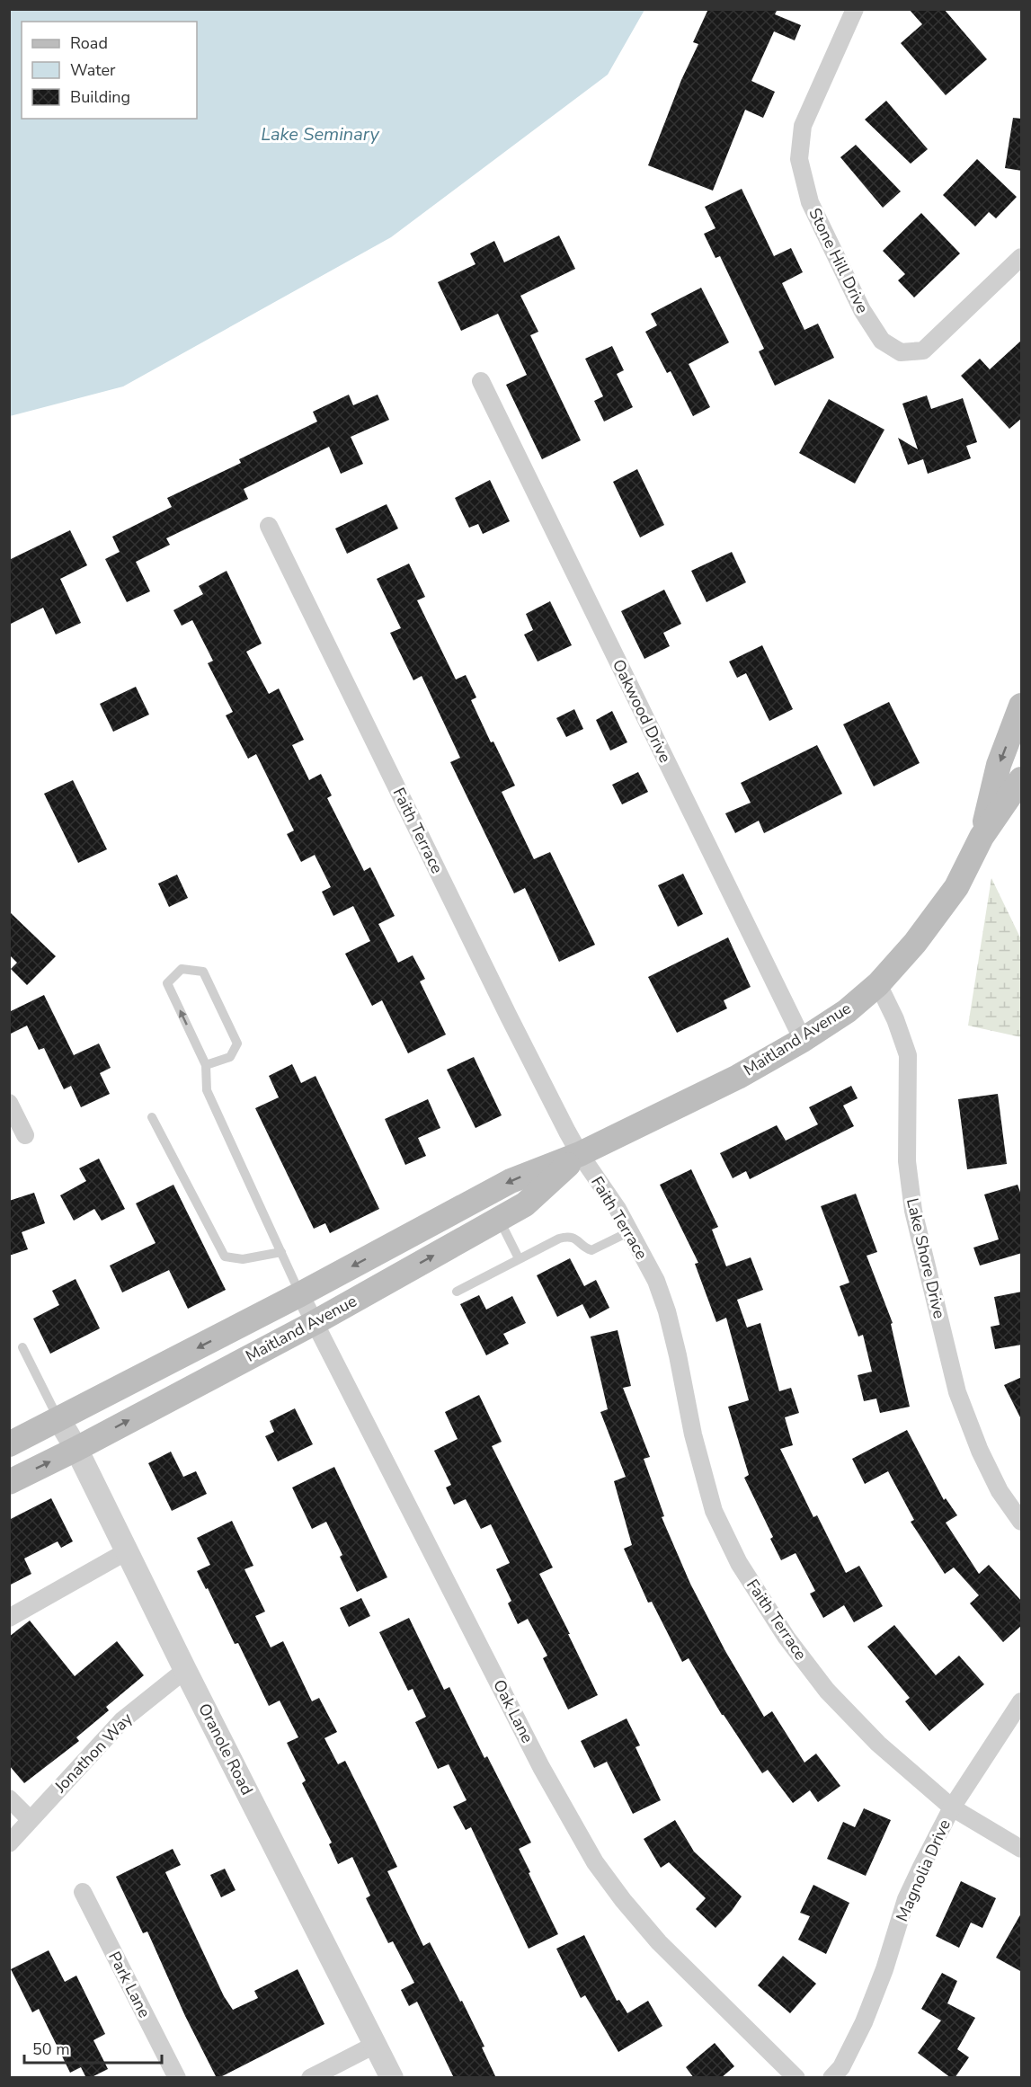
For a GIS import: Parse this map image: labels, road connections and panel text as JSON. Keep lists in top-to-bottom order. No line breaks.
{"streets":{"main road":["Maitland Avenue"],"street":["Stone Hill Drive","Oakwood Drive","Faith Terrace","Lake Shore Drive","Oak Lane","Oranole Road","Jonathon Way","Magnolia Drive","Park Lane"]},"crossings":[["Oakwood Drive","Maitland Avenue"],["Faith Terrace","Maitland Avenue"],["Faith Terrace","Magnolia Drive"],["Maitland Avenue","Lake Shore Drive"],["Maitland Avenue","Oak Lane"],["Maitland Avenue","Oranole Road"],["Oranole Road","Jonathon Way"]],"water":["Lake Seminary"],"legend":["Road","Water","Building"],"scale_bar":"50 m"}
